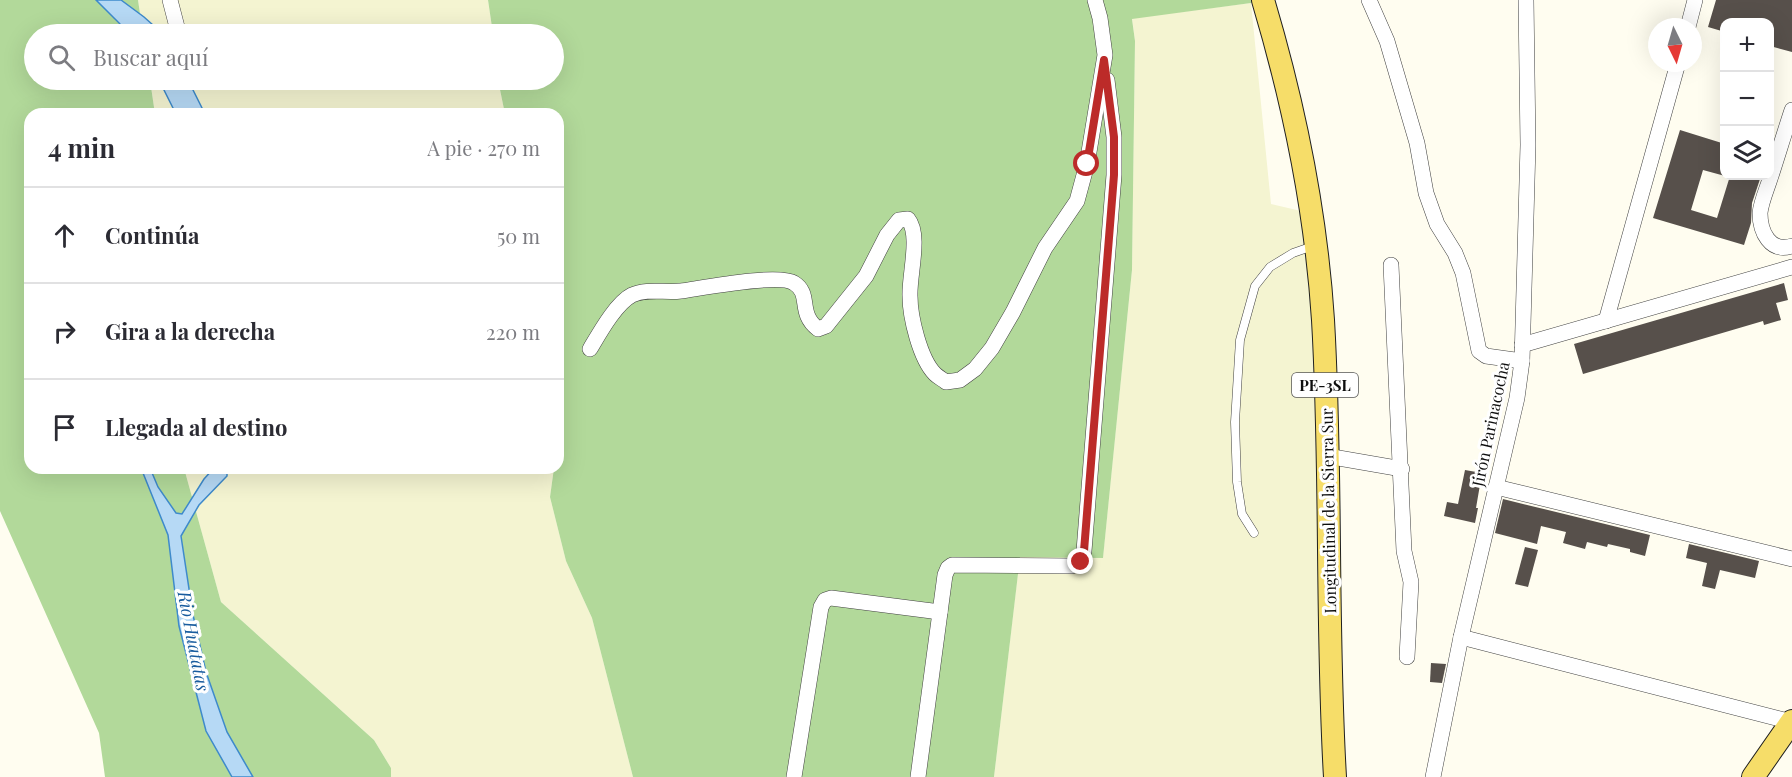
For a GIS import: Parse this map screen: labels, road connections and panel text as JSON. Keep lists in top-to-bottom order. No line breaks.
{"streets":{"main road":["PE-3SL","Longitudinal de la Sierra Sur"],"street":["Jirón Parinacocha"]},"water":["Rio Huatatas"],"north":"bottom","page":{"map_buttons":["+","−"],"search":"Buscar aquí","heading":["4 min","A pie · 270 m"],"list":[["Continúa","50 m"],["Gira a la derecha","220 m"],"Llegada al destino"]}}
